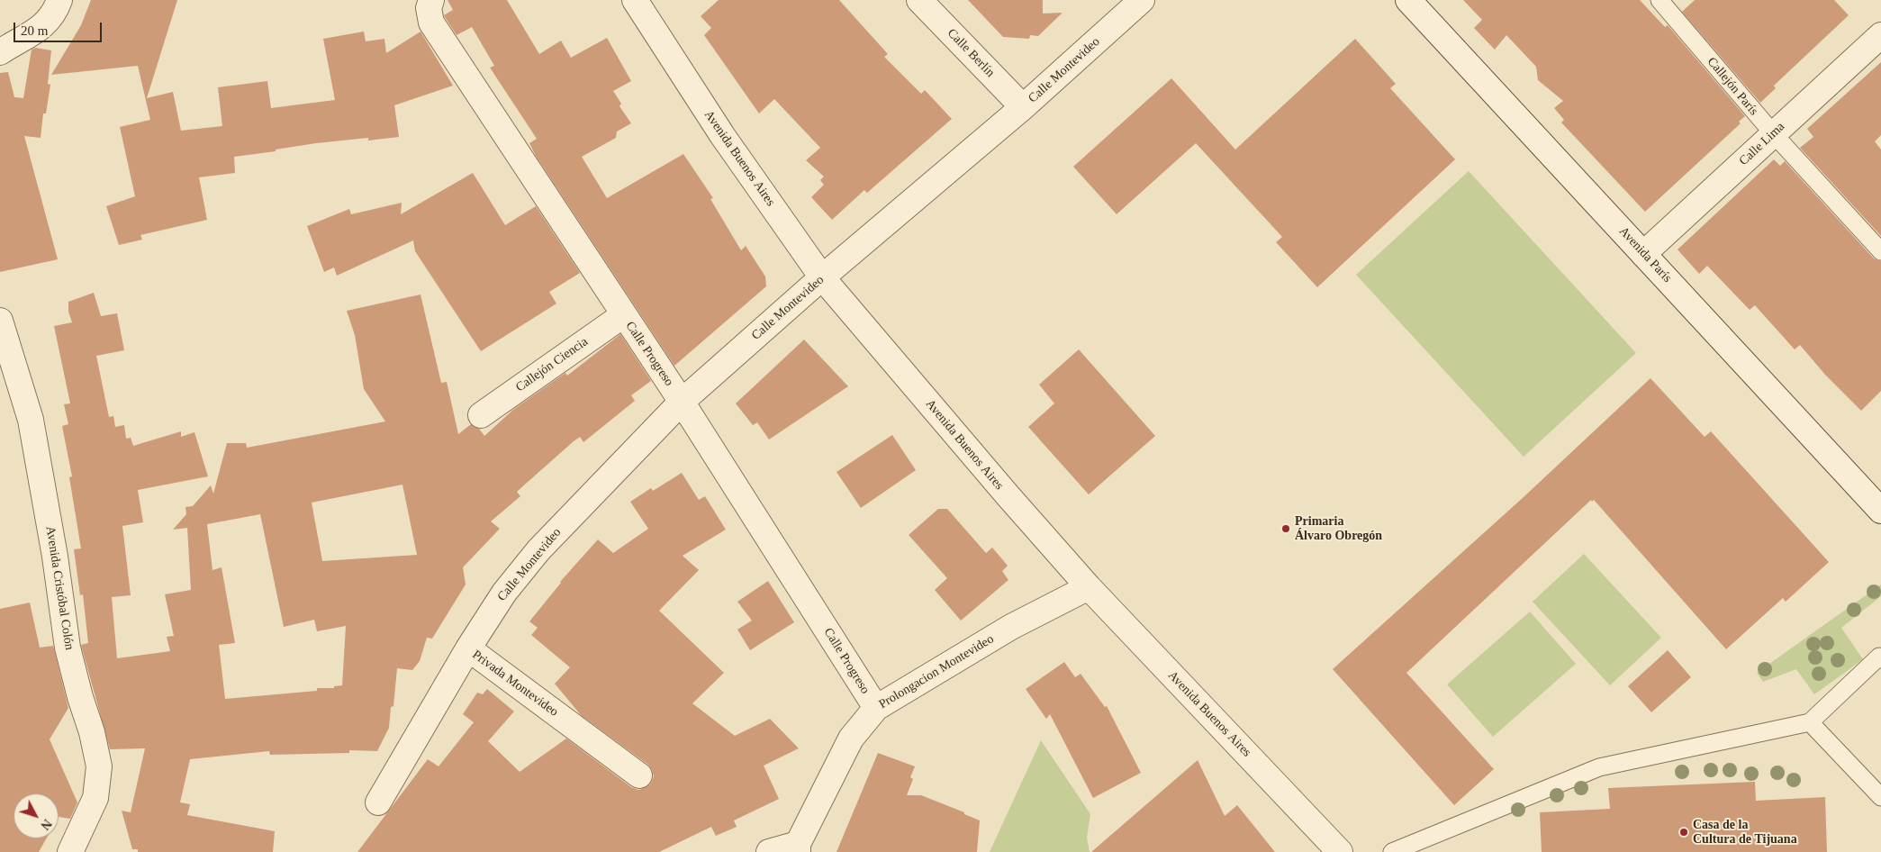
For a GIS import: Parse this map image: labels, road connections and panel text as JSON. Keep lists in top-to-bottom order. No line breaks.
{"streets":{"street":["Calle Berlín","Calle Montevideo","Calle Lima","Avenida Buenos Aires","Avenida París","Calle Progreso","Callejón Ciencia","Avenida Cristóbal Colón","Prolongacion Montevideo","Privada Montevideo"],"lane":["Callejón París"]},"crossings":[["Calle Berlín","Calle Montevideo"],["Calle Montevideo","Avenida Buenos Aires"],["Calle Montevideo","Calle Progreso"],["Calle Montevideo","Privada Montevideo"],["Callejón París","Calle Lima"],["Calle Lima","Avenida París"],["Avenida Buenos Aires","Prolongacion Montevideo"],["Calle Progreso","Callejón Ciencia"],["Calle Progreso","Prolongacion Montevideo"]],"places":["Primaria Álvaro Obregón","Casa de la Cultura de Tijuana"],"scale_bar":"20 m","north":"bottom right"}
